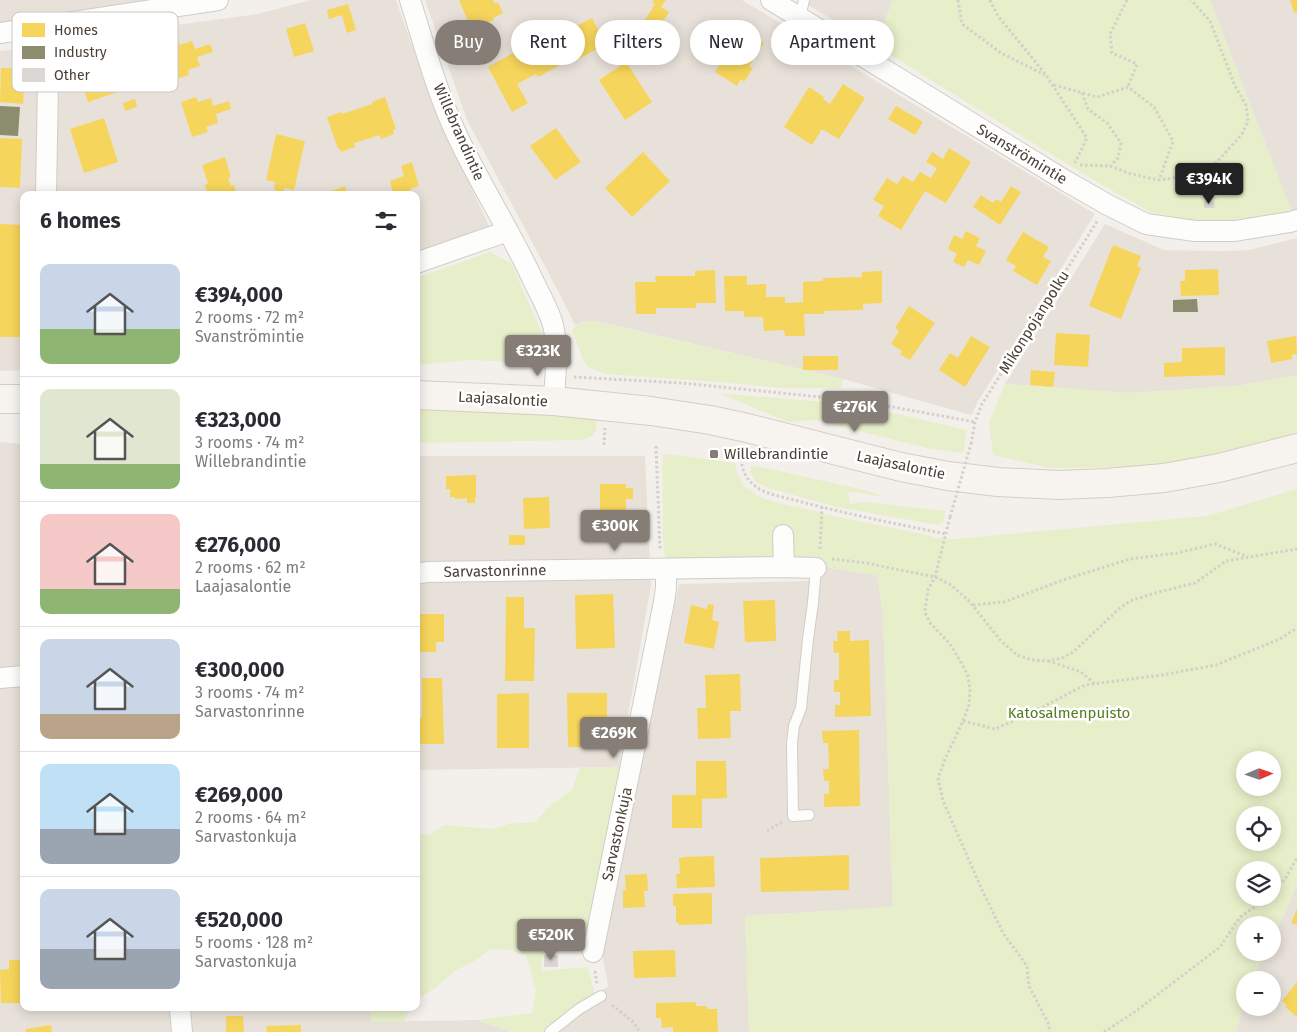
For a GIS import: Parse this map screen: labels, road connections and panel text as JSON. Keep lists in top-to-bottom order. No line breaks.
{"streets":{"main road":["Laajasalontie"],"street":["Willebrandintie","Svanströmintie","Sarvastonrinne","Sarvastonkuja"],"path":["Mikonpojanpolku"]},"crossings":[["Willebrandintie","Laajasalontie"],["Svanströmintie","Mikonpojanpolku"],["Sarvastonrinne","Sarvastonkuja"]],"parks":["Katosalmenpuisto"],"places":{"transit":["Willebrandintie"]},"legend":["Homes","Industry","Other"],"north":"right","page":{"chip":["Buy","Rent","Filters","New","Apartment"],"price":["€394K","€323K","€276K","€300K","€269K","€520K"],"heading":"6 homes","list":[{"name":"€394,000","note":"2 rooms · 72 m² · Svanströmintie"},{"name":"€323,000","note":"3 rooms · 74 m² · Willebrandintie"},{"name":"€276,000","note":"2 rooms · 62 m² · Laajasalontie"},{"name":"€300,000","note":"3 rooms · 74 m² · Sarvastonrinne"},{"name":"€269,000","note":"2 rooms · 64 m² · Sarvastonkuja"},{"name":"€520,000","note":"5 rooms · 128 m² · Sarvastonkuja"}],"map_buttons":["+","−"]}}
